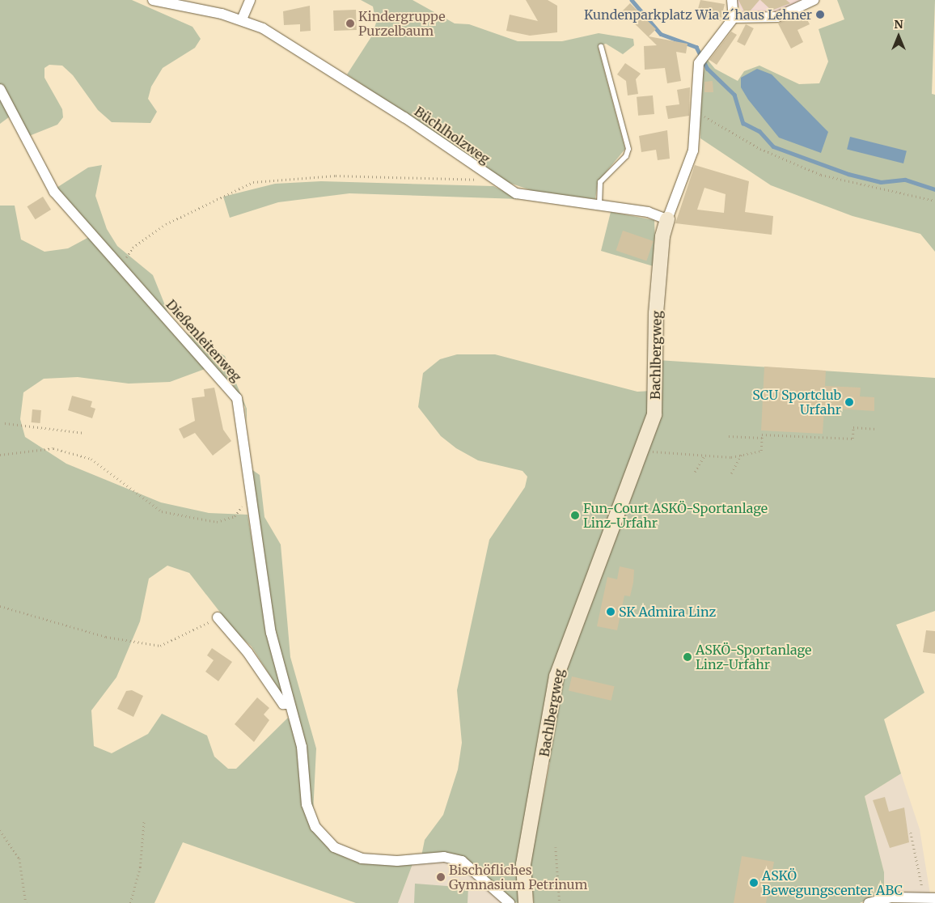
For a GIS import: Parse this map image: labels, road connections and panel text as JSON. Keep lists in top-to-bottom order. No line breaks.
{"streets":{"street":["Büchlholzweg","Dießenleitenweg","Bachlbergweg"]},"crossings":[["Büchlholzweg","Bachlbergweg"]],"places":["Kundenparkplatz Wia z´haus Lehner","Kindergruppe Purzelbaum","SCU Sportclub Urfahr","Fun-Court ASKÖ-Sportanlage Linz-Urfahr","SK Admira Linz","ASKÖ-Sportanlage Linz-Urfahr","Bischöfliches Gymnasium Petrinum","ASKÖ Bewegungscenter ABC"],"north":"top"}
